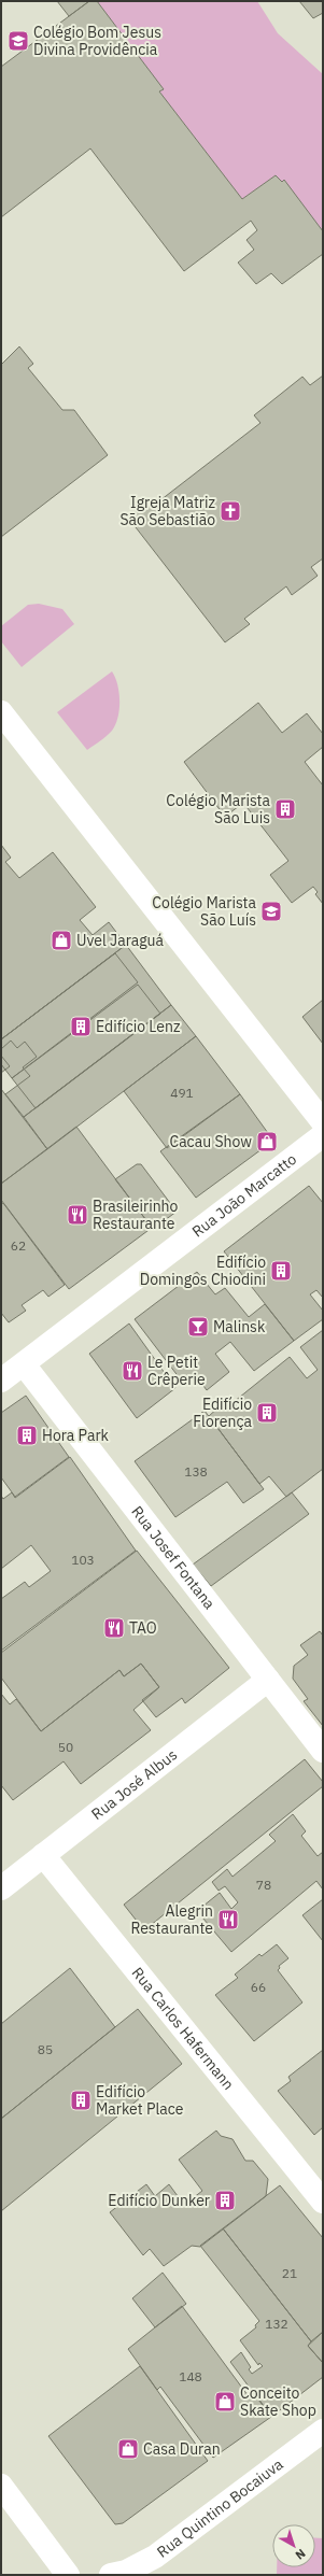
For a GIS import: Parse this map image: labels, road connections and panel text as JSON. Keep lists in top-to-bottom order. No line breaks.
{"streets":{"street":["Rua João Marcatto","Rua Josef Fontana","Rua José Albus","Rua Carlos Hafermann","Rua Quintino Bocaiuva"]},"crossings":[["Rua João Marcatto","Rua Josef Fontana"],["Rua Josef Fontana","Rua José Albus"],["Rua José Albus","Rua Carlos Hafermann"]],"places":{"school or university":["Colégio Bom Jesus Divina Providência","Colégio Marista São Luís"],"church":["Igreja Matriz São Sebastião"],"building":["Colégio Marista São Luis","Edifício Lenz","Edifício Domingos Chiodini","Edifício Florença","Hora Park","Edifício Market Place","Edifício Dunker"],"shop":["Uvel Jaraguá","Cacau Show","Conceito Skate Shop","Casa Duran"],"restaurant":["Brasileirinho Restaurante","Le Petit Crêperie","TAO","Alegrin Restaurante"],"bar":["Malinsk"]},"house_numbers":["491","62","138","103","50","78","66","85","21","132","148"],"north":"bottom right"}
